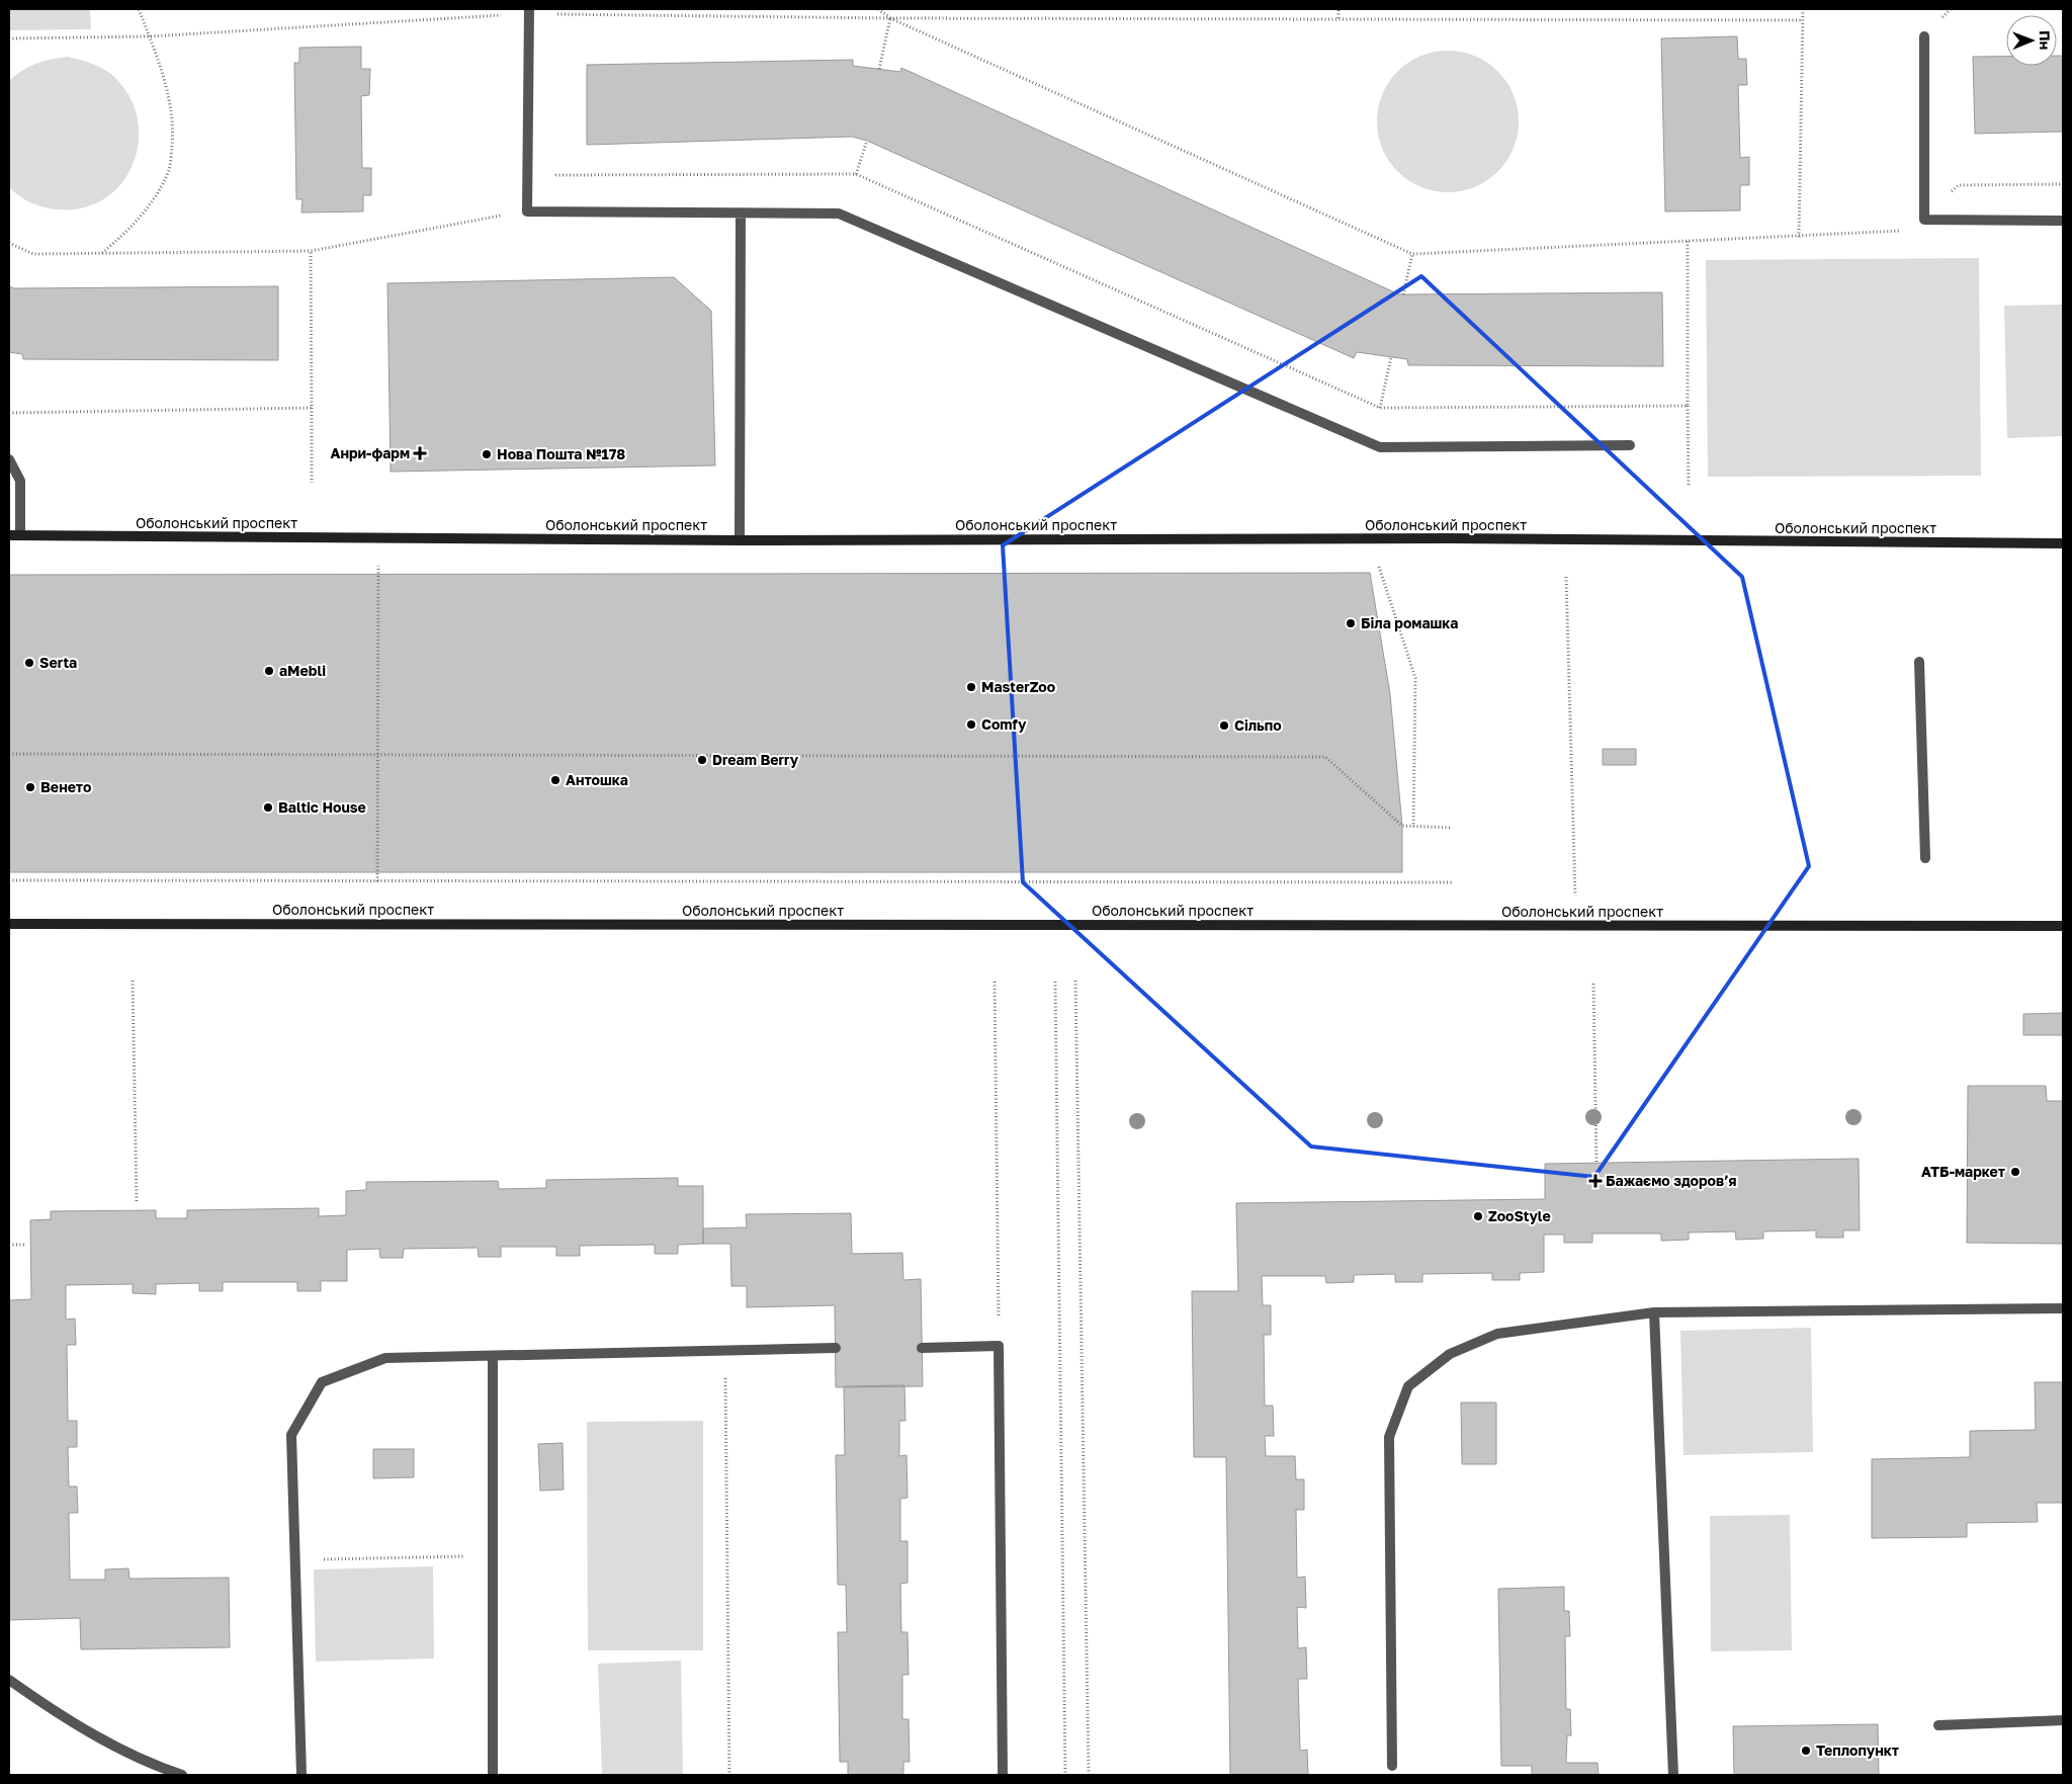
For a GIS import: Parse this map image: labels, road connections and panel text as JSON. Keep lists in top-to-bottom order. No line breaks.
{"streets":{"main road":["Оболонський проспект"]},"places":{"health":["Анри-фарм","Бажаємо здоровʼя"],"other":["Нова Пошта №178","Біла ромашка","Serta","aMebli","MasterZoo","Comfy","Сільпо","Dream Berry","Антошка","Венето","Baltic House","АТБ-маркет","ZooStyle","Теплопункт"]},"north":"right"}
